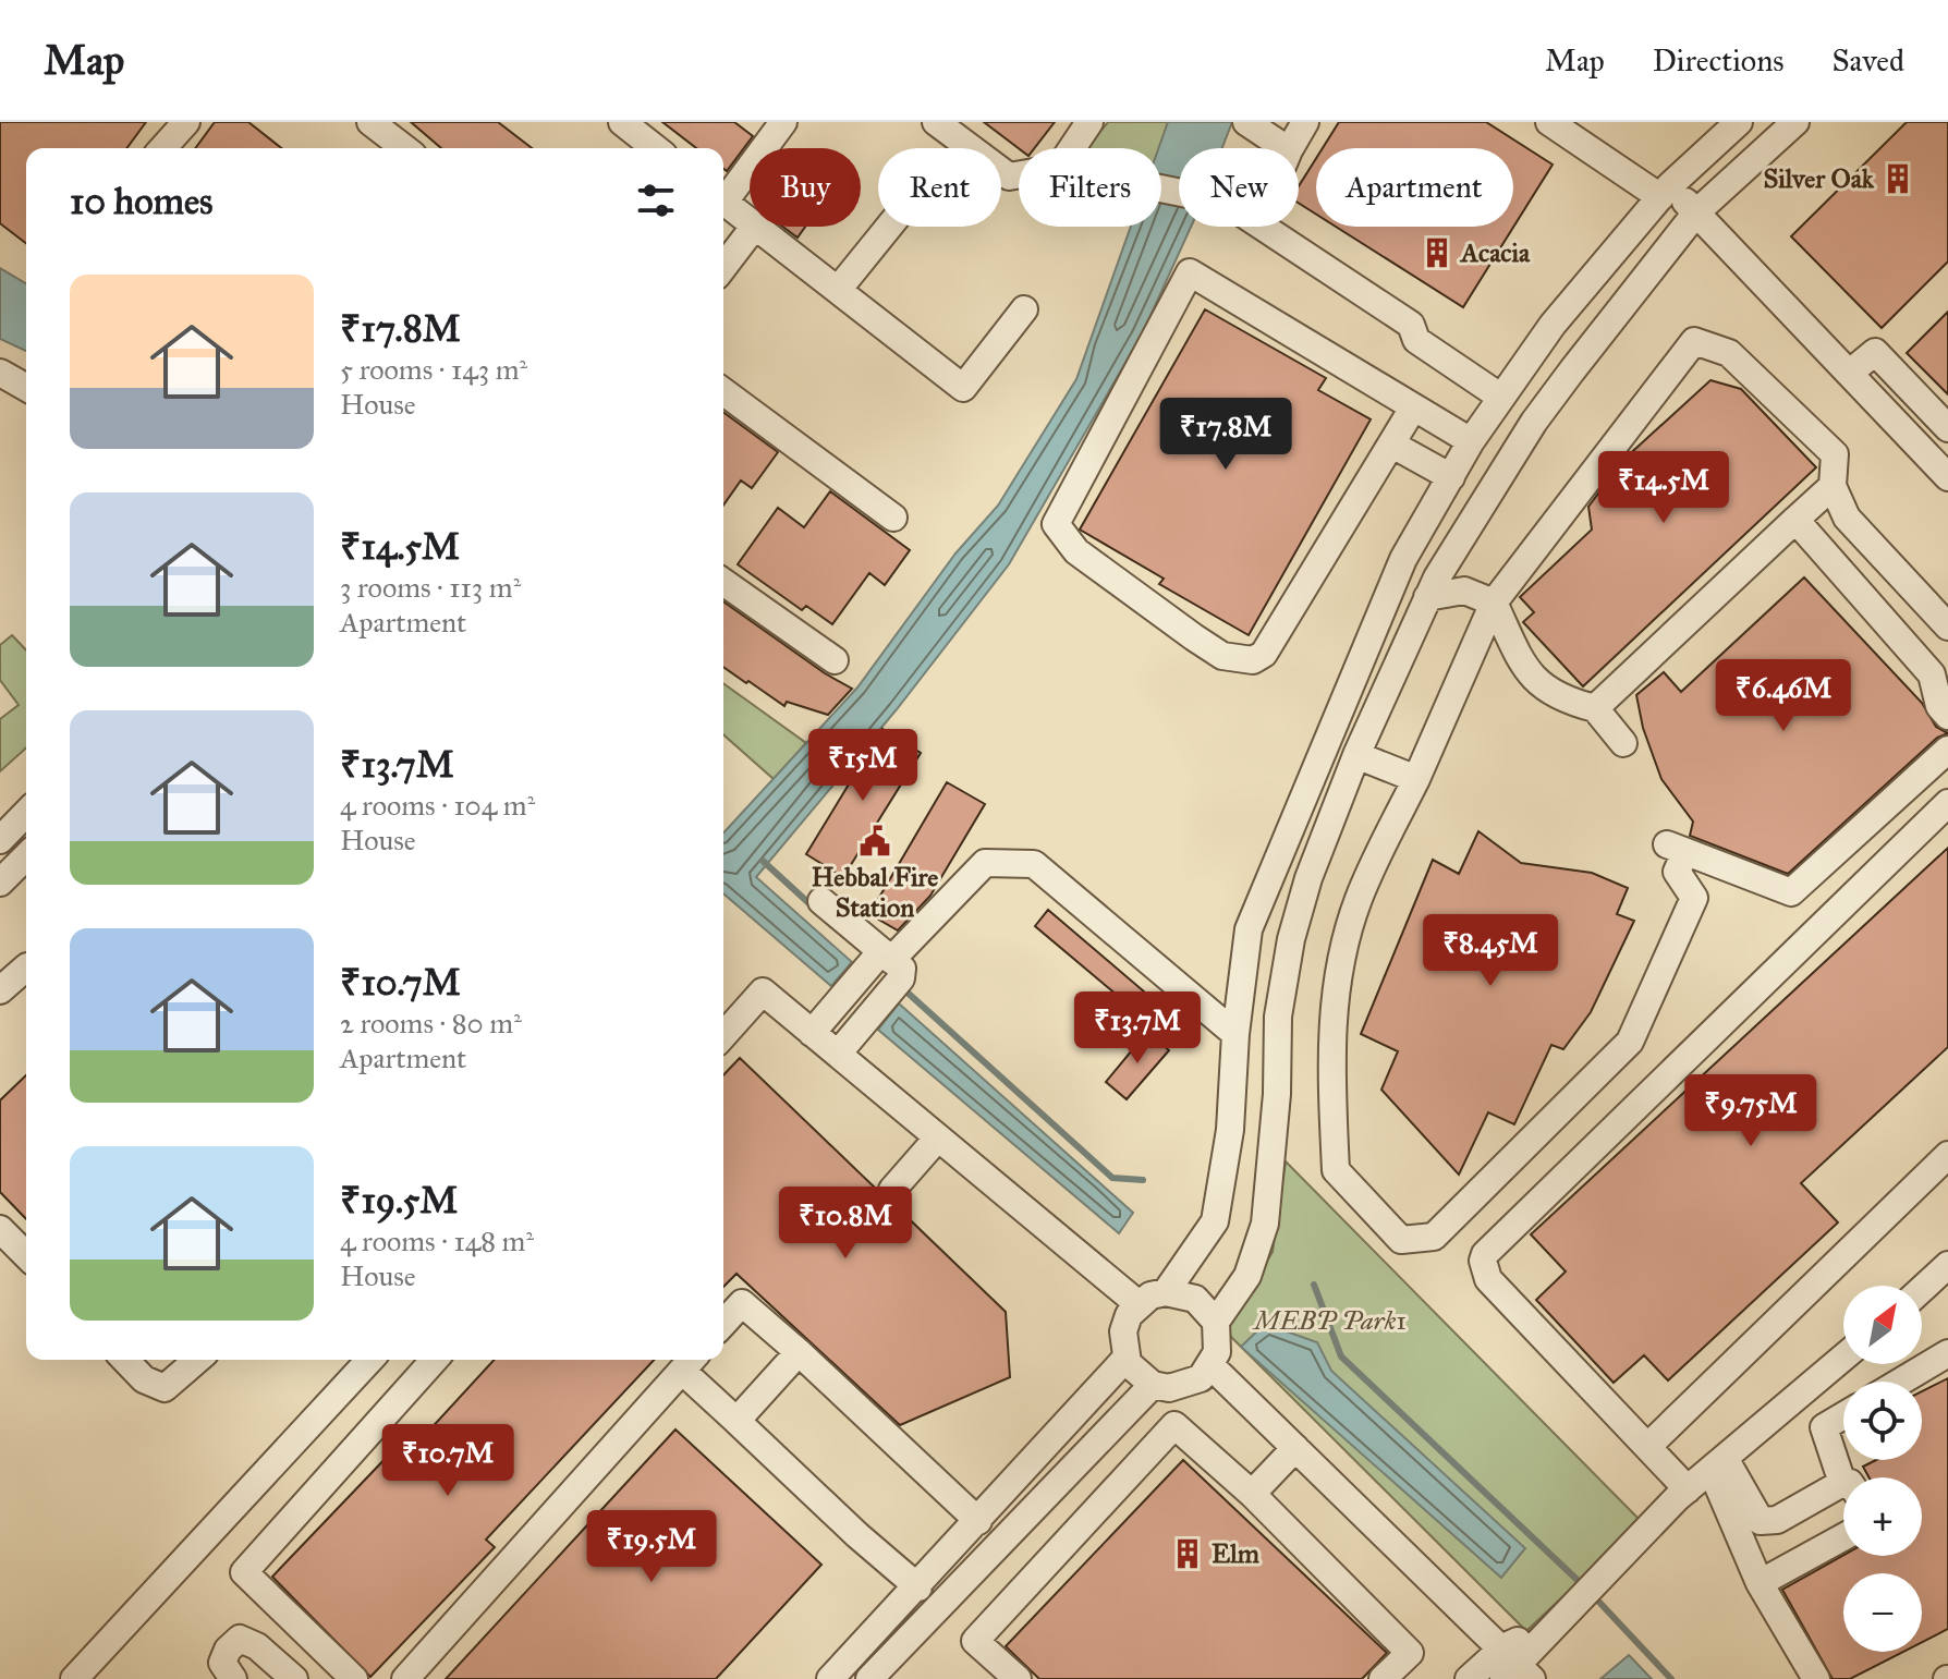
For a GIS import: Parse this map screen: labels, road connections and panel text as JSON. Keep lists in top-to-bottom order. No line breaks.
{"parks":["MEBP Park1"],"places":{"building":["Silver Oak","Acacia","Elm"],"public building":["Hebbal Fire Station"]},"north":"top right","page":{"header":"Map","nav":["Map","Directions","Saved"],"chip":["Buy","Rent","Filters","New","Apartment"],"heading":"10 homes","list":[{"name":"₹17.8M","note":"5 rooms · 143 m² · House"},{"name":"₹14.5M","note":"3 rooms · 113 m² · Apartment"},{"name":"₹13.7M","note":"4 rooms · 104 m² · House"},{"name":"₹10.7M","note":"2 rooms · 80 m² · Apartment"},{"name":"₹19.5M","note":"4 rooms · 148 m² · House"}],"price":["₹17.8M","₹14.5M","₹6.46M","₹15M","₹8.45M","₹13.7M","₹9.75M","₹10.8M","₹10.7M","₹19.5M"],"map_buttons":["+","−"]}}
